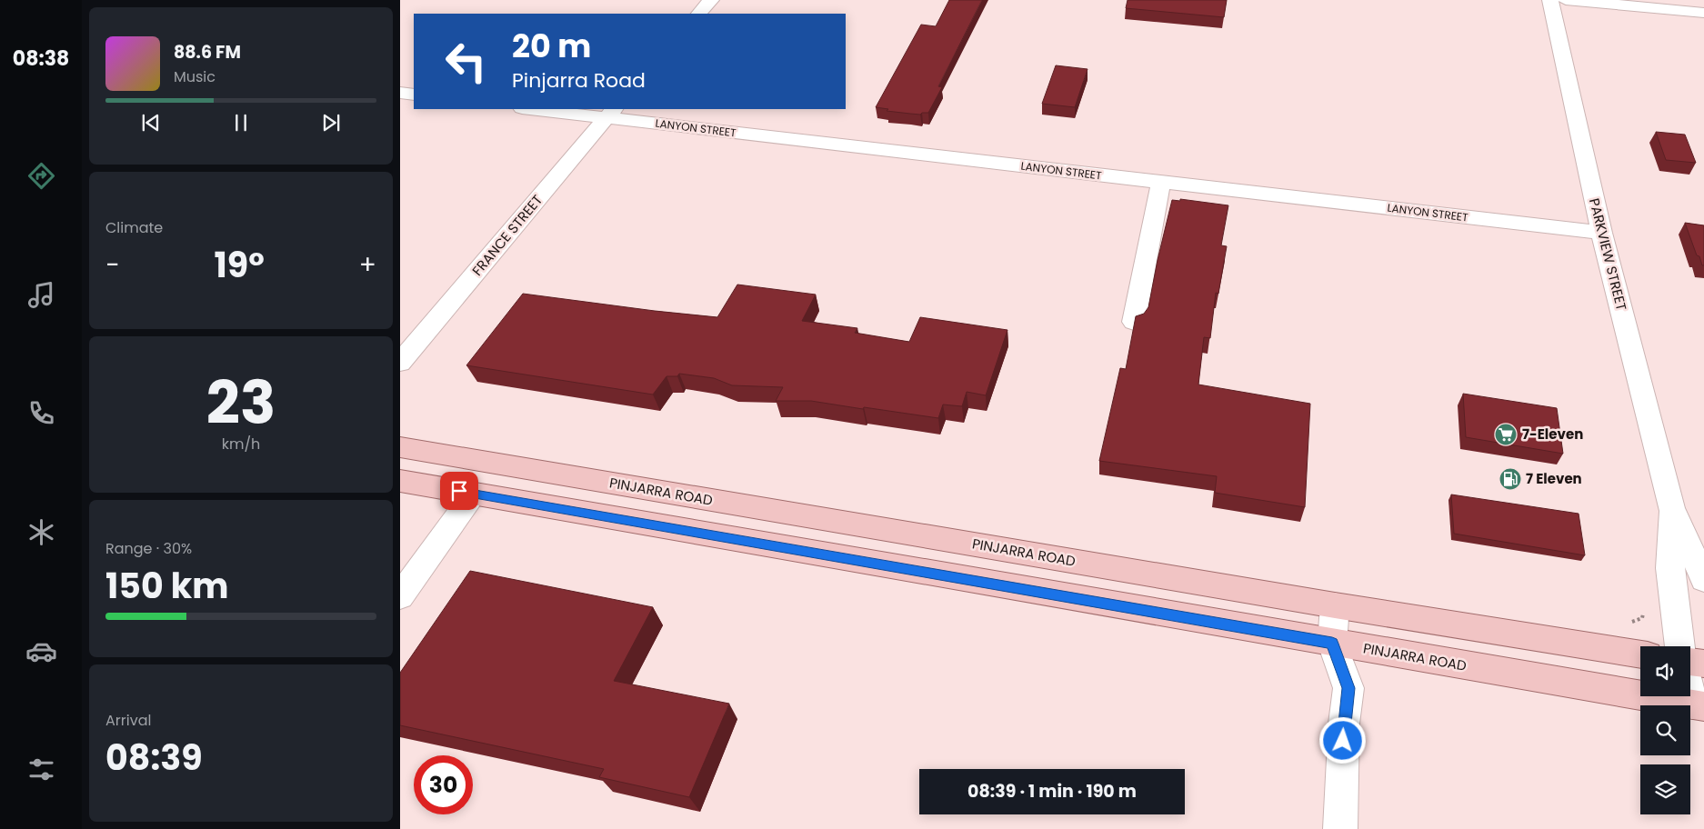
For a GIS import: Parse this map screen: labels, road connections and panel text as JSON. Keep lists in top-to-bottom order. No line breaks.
{"streets":{"main road":["PINJARRA ROAD"],"street":["LANYON STREET","FRANCE STREET","PARKVIEW STREET"]},"crossings":[["LANYON STREET","FRANCE STREET"],["LANYON STREET","PARKVIEW STREET"]],"places":{"supermarket":["7-Eleven"],"fuel station":["7 Eleven"]},"page":{"tabs":"08:38","turn":["20 m","Pinjarra Road"],"song":["88.6 FM","Music"],"tile":["Climate",["23","km/h"],["Range · 30%","150 km"],["Arrival","08:39"]],"heat":["−","19°","+"],"limit":"30","trip":"08:39 · 1 min · 190 m"}}
